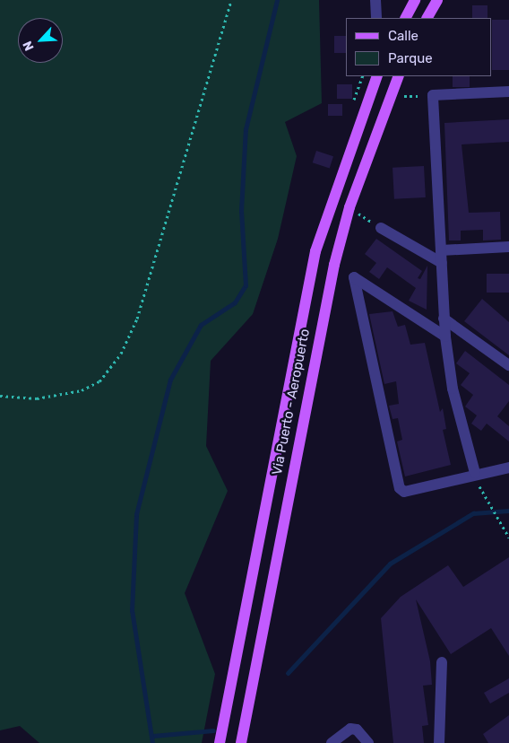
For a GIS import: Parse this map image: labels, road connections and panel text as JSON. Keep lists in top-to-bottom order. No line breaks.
{"streets":{"main road":["Via Puerto - Aeropuerto"]},"legend":["Calle","Parque"],"north":"bottom left"}
